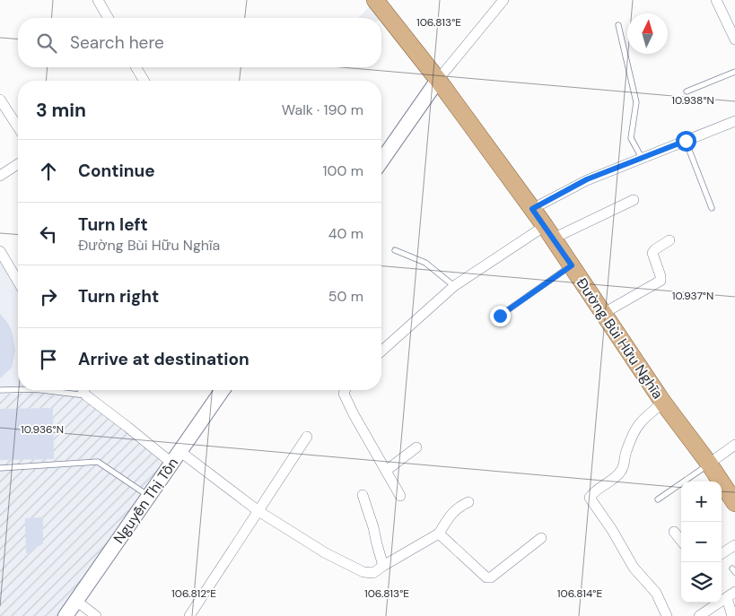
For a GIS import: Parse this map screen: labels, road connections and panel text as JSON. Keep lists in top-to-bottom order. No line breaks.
{"streets":{"main road":["Đường Bùi Hữu Nghĩa"],"street":["Nguyễn Thị Tồn"]},"north":"top","page":{"search":"Search here","heading":["3 min","Walk · 190 m"],"list":[["Continue","100 m"],["Turn left","Đường Bùi Hữu Nghĩa","40 m"],["Turn right","50 m"],"Arrive at destination"],"map_buttons":["+","−"]},"coordinates":["106.813°E","10.938°N","10.937°N","10.936°N","106.812°E","106.814°E"]}
